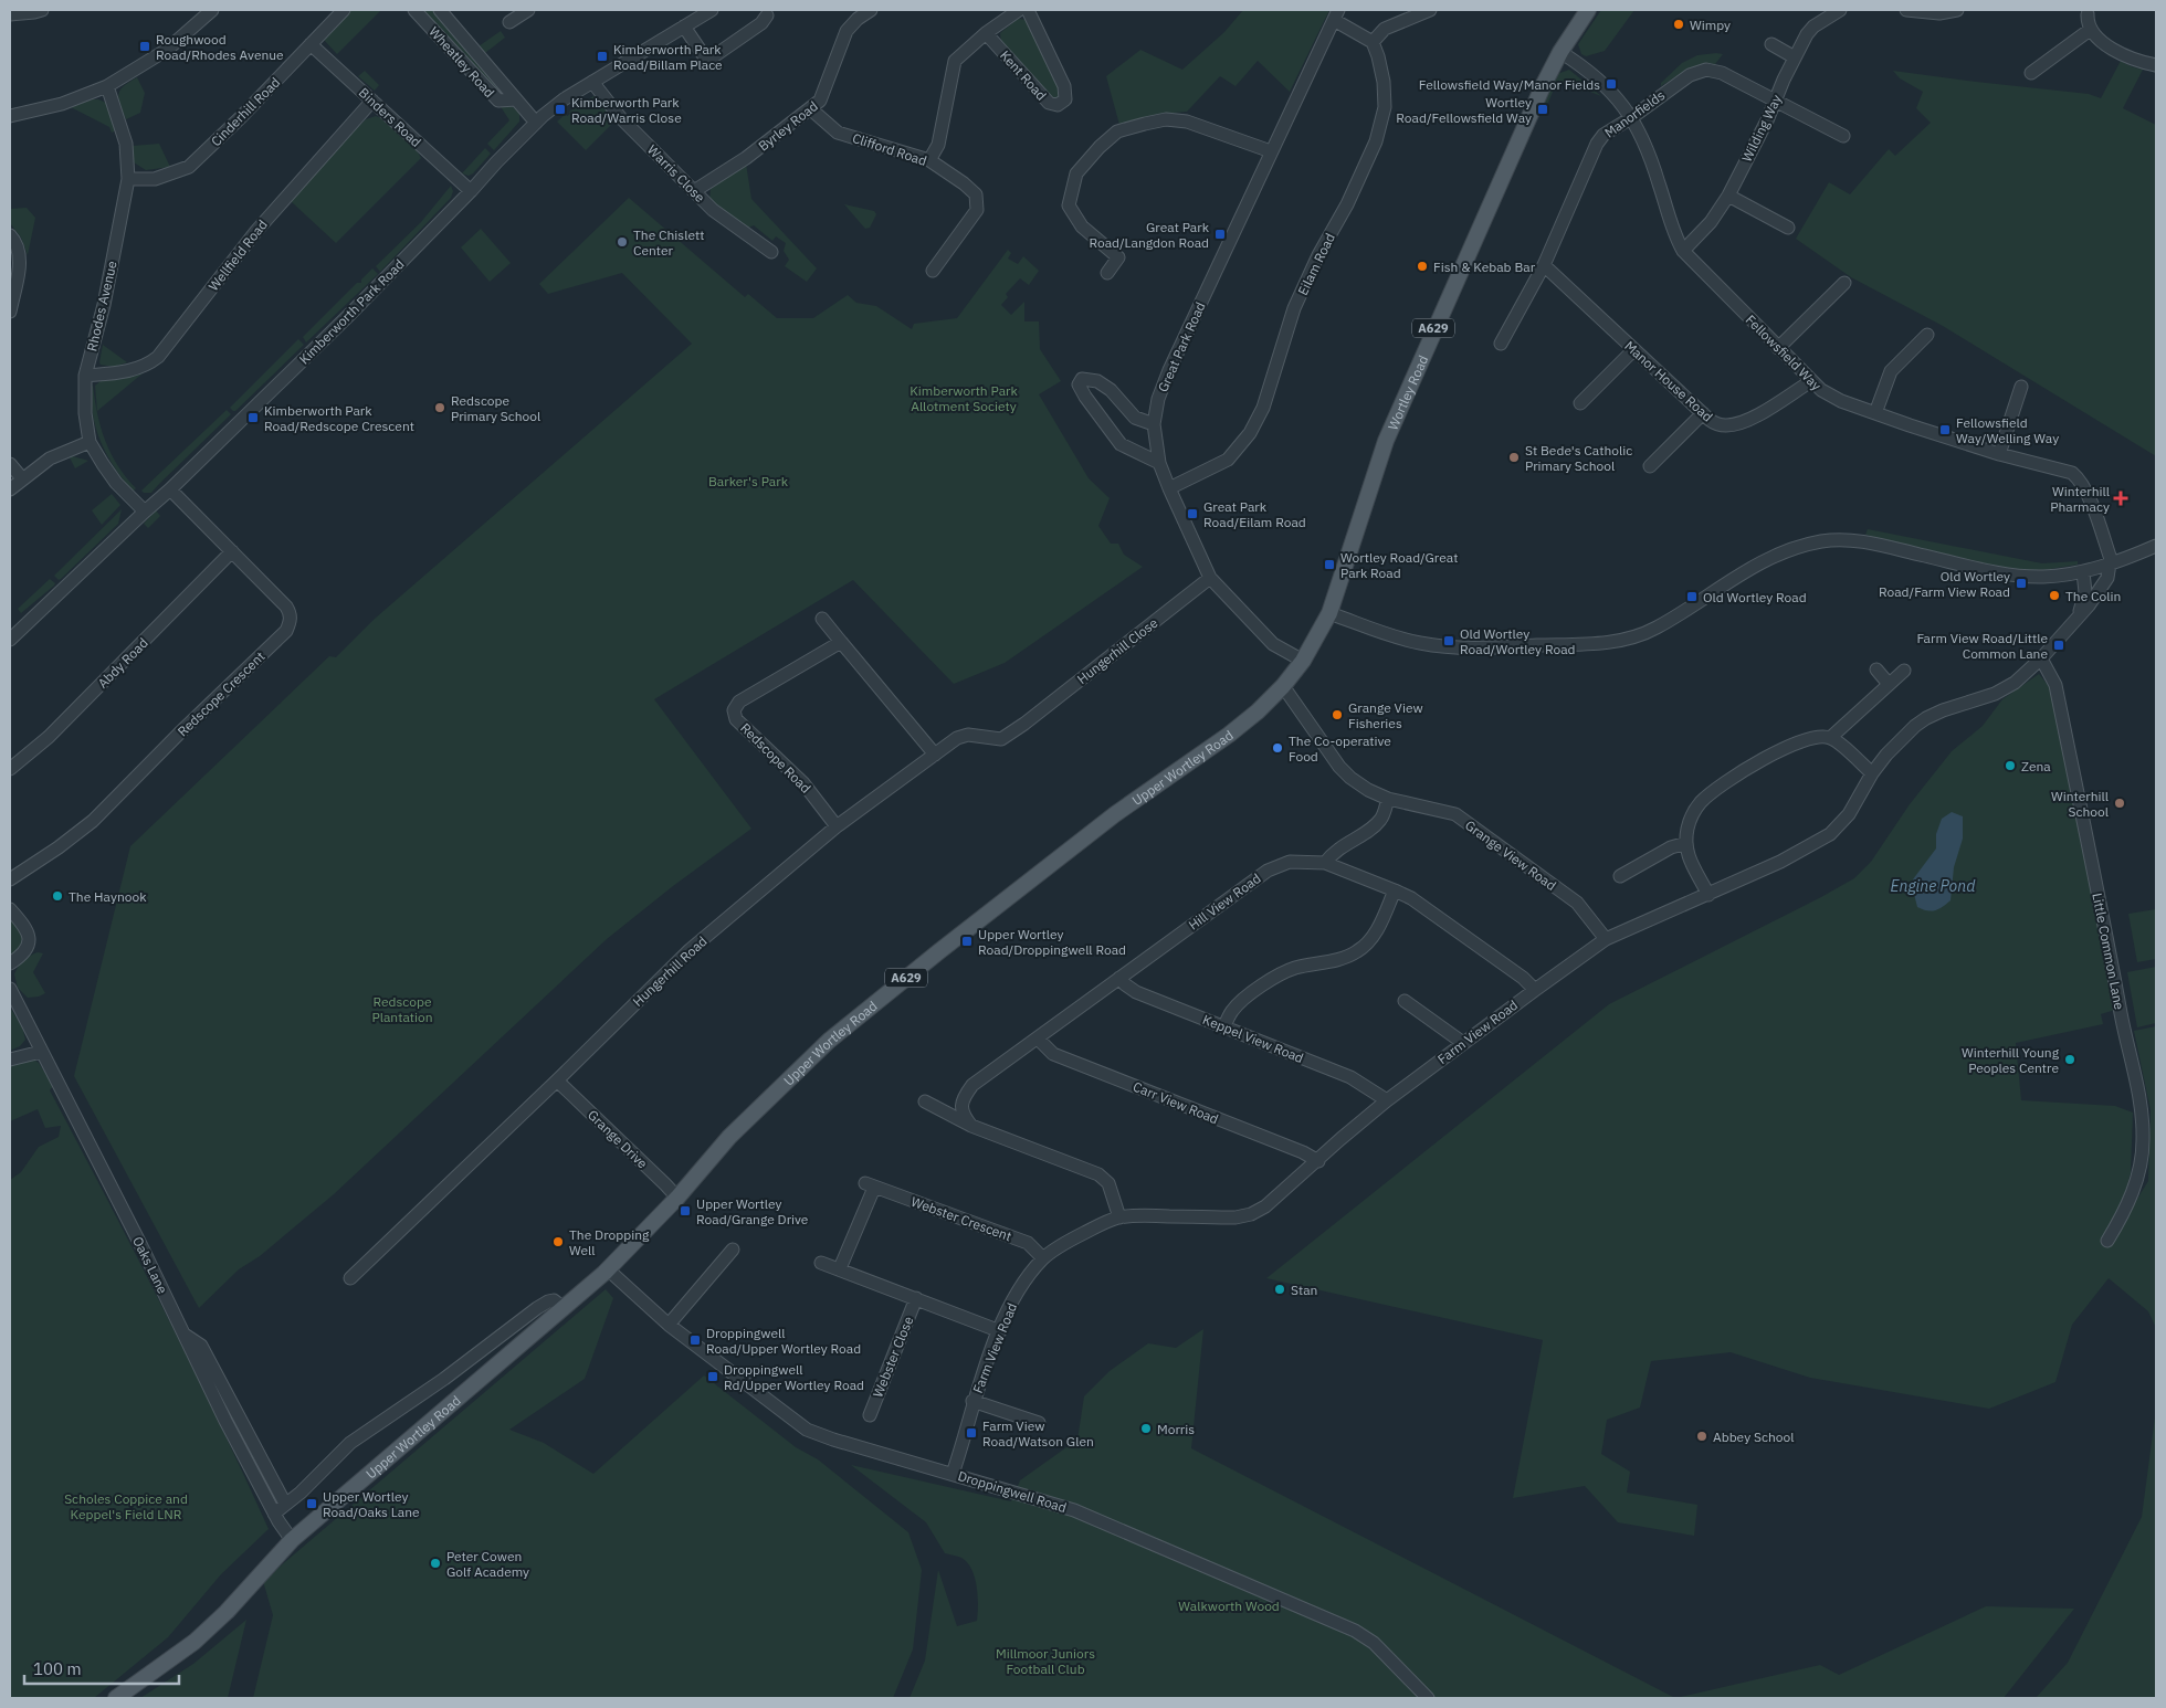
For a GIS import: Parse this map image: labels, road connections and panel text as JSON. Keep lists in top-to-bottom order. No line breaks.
{"streets":{"main road":["A629","Wortley Road","Upper Wortley Road"],"street":["Wheatley Road","Kent Road","Cinderhill Road","Manorfields","Binders Road","Byrley Road","Wilding Way","Clifford Road","Warris Close","Wellfield Road","Eilam Road","Rhodes Avenue","Kimberworth Park Road","Great Park Road","Fellowsfield Way","Manor House Road","Hungerhill Close","Abdy Road","Redscope Crescent","Redscope Road","Grange View Road","Hill View Road","Little Common Lane","Hungerhill Road","Farm View Road","Keppel View Road","Carr View Road","Grange Drive","Webster Crescent","Oaks Lane","Webster Close","Droppingwell Road"]},"crossings":[["Wheatley Road","Kimberworth Park Road"],["Cinderhill Road","Binders Road"],["Cinderhill Road","Rhodes Avenue"],["Manorfields","Wilding Way"],["Manorfields","Fellowsfield Way"],["Manorfields","Manor House Road"],["Binders Road","Wellfield Road"],["Binders Road","Kimberworth Park Road"],["Byrley Road","Clifford Road"],["Byrley Road","Warris Close"],["Wilding Way","Fellowsfield Way"],["Warris Close","Kimberworth Park Road"],["Wellfield Road","Rhodes Avenue"],["Eilam Road","Great Park Road"],["Rhodes Avenue","Kimberworth Park Road"],["Kimberworth Park Road","Redscope Crescent"],["Great Park Road","Wortley Road"],["Great Park Road","Hungerhill Close"],["Great Park Road","Upper Wortley Road"],["Fellowsfield Way","Manor House Road"],["Fellowsfield Way","Wortley Road"],["Fellowsfield Way","Farm View Road"],["Wortley Road","Upper Wortley Road"],["Hungerhill Close","Hungerhill Road"],["Abdy Road","Redscope Crescent"],["Redscope Road","Hungerhill Road"],["Upper Wortley Road","Grange View Road"],["Upper Wortley Road","Grange Drive"],["Upper Wortley Road","Oaks Lane"],["Upper Wortley Road","Droppingwell Road"],["Grange View Road","Farm View Road"],["Hill View Road","Farm View Road"],["Hill View Road","Keppel View Road"],["Hill View Road","Carr View Road"],["Little Common Lane","Farm View Road"],["Hungerhill Road","Grange Drive"],["Farm View Road","Keppel View Road"],["Farm View Road","Carr View Road"],["Farm View Road","Webster Crescent"],["Farm View Road","Droppingwell Road"]],"water":["Engine Pond"],"parks":["Kimberworth Park Allotment Society","Barker's Park","Redscope Plantation","Scholes Coppice and Keppel's Field LNR","Walkworth Wood","Millmoor Juniors Football Club"],"places":{"other":["Wimpy","The Chislett Center","Fish & Kebab Bar","Redscope Primary School","St Bede's Catholic Primary School","The Colin","Grange View Fisheries","The Co-operative Food","Zena","Winterhill School","The Haynook","Winterhill Young Peoples Centre","The Dropping Well","Stan","Morris","Abbey School","Peter Cowen Golf Academy"],"transit":["Roughwood Road/Rhodes Avenue","Kimberworth Park Road/Billam Place","Fellowsfield Way/Manor Fields","Kimberworth Park Road/Warris Close","Wortley Road/Fellowsfield Way","Great Park Road/Langdon Road","Kimberworth Park Road/Redscope Crescent","Fellowsfield Way/Welling Way","Great Park Road/Eilam Road","Wortley Road/Great Park Road","Old Wortley Road/Farm View Road","Old Wortley Road","Old Wortley Road/Wortley Road","Farm View Road/Little Common Lane","Upper Wortley Road/Droppingwell Road","Upper Wortley Road/Grange Drive","Droppingwell Road/Upper Wortley Road","Droppingwell Rd/Upper Wortley Road","Farm View Road/Watson Glen","Upper Wortley Road/Oaks Lane"],"health":["Winterhill Pharmacy"]},"scale_bar":"100 m"}
